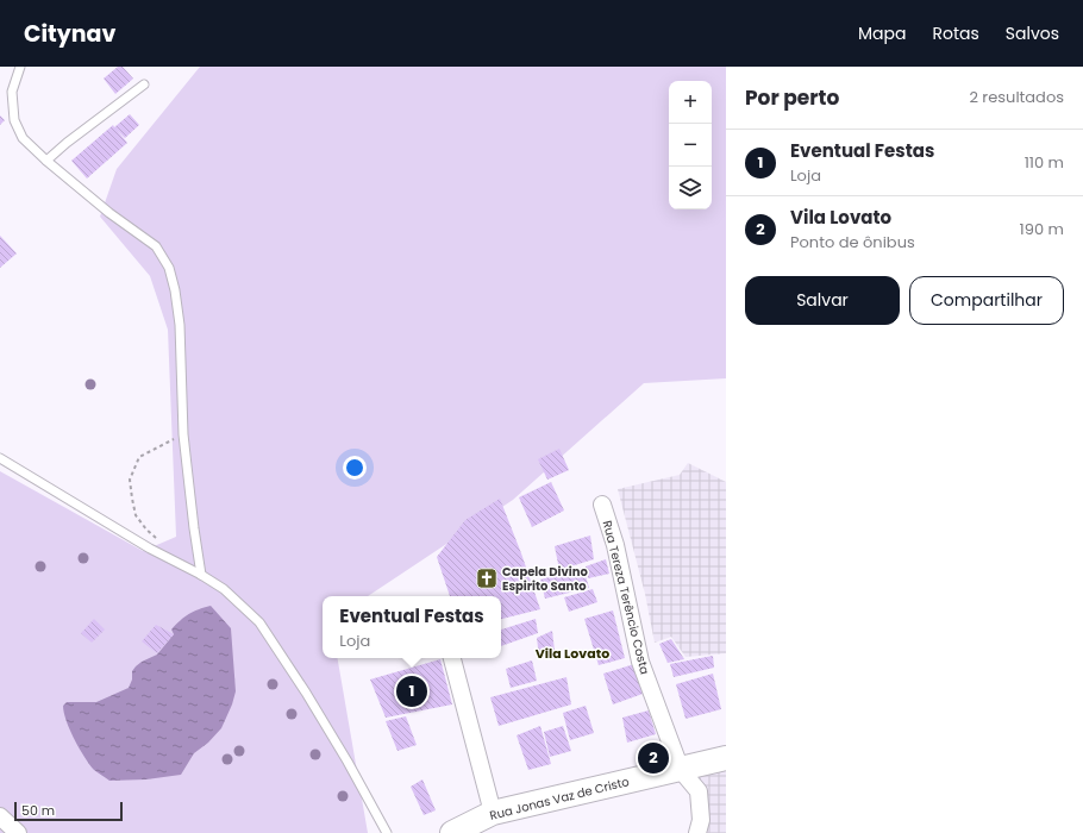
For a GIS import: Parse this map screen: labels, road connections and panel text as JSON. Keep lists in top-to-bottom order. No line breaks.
{"streets":{"street":["Rua Tereza Terêncio Costa","Rua Jonas Vaz de Cristo"]},"crossings":[["Rua Tereza Terêncio Costa","Rua Jonas Vaz de Cristo"]],"districts":["Vila Lovato"],"places":{"church":["Capela Divino Espirito Santo"]},"scale_bar":"50 m","page":{"header":"Citynav","nav":["Mapa","Rotas","Salvos"],"heading":["Por perto","2 resultados"],"map_buttons":["+","−"],"list":[{"mark":"1","name":"Eventual Festas","note":"Loja","value":"110 m"},{"mark":"2","name":"Vila Lovato","note":"Ponto de ônibus","value":"190 m"}],"buttons":["Salvar","Compartilhar"],"popup":["Eventual Festas","Loja"],"pins":["1","2"],"scale":"50 m"}}
